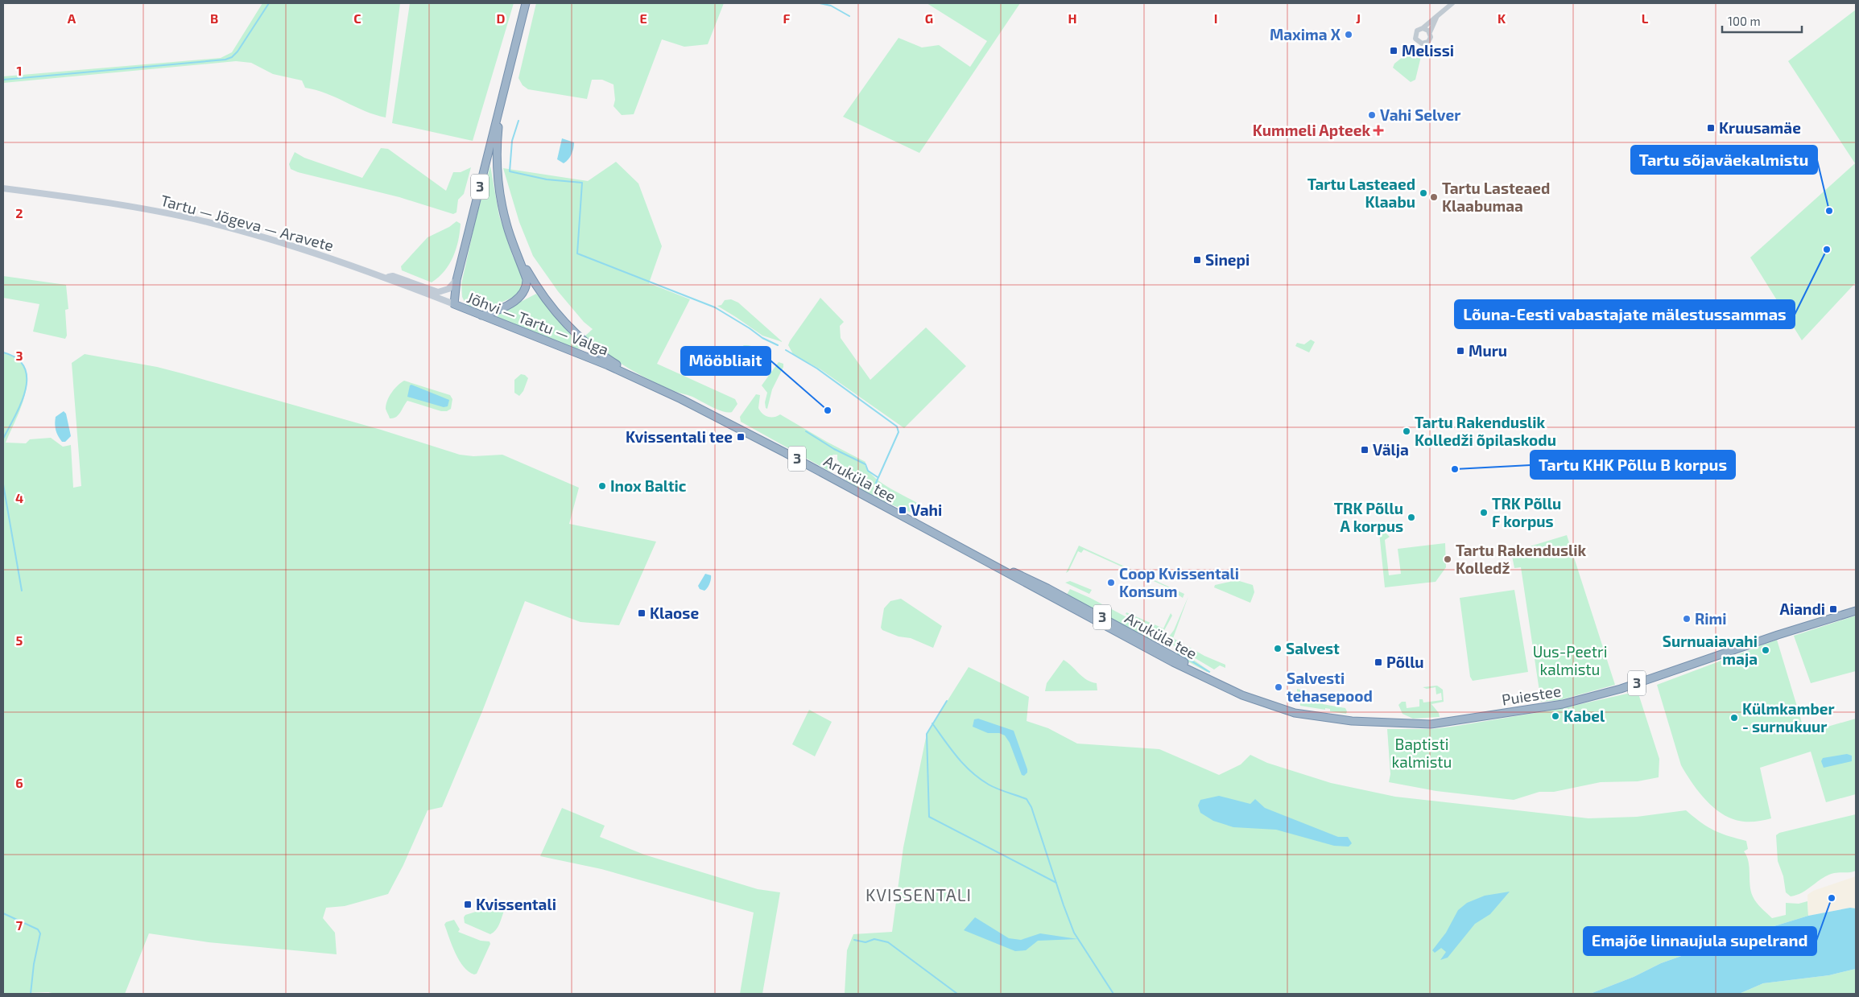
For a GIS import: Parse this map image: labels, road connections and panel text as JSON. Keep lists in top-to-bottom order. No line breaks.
{"streets":{"highway":["3","Jõhvi — Tartu — Valga","Aruküla tee","Puiestee"],"main road":["Tartu — Jõgeva — Aravete"]},"crossings":[["Tartu — Jõgeva — Aravete","Jõhvi — Tartu — Valga"],["Jõhvi — Tartu — Valga","Aruküla tee"],["Aruküla tee","Puiestee"]],"districts":["KVISSENTALI"],"parks":["Uus-Peetri kalmistu","Baptisti kalmistu"],"places":{"other":["Maxima X","Vahi Selver","Tartu Lasteaed Klaabu","Tartu Lasteaed Klaabumaa","Tartu sõjaväekalmistu","Lõuna-Eesti vabastajate mälestussammas","Mööbliait","Tartu Rakenduslik Kolledži õpilaskodu","Tartu KHK Põllu B korpus","Inox Baltic","TRK Põllu F korpus","TRK Põllu A korpus","Tartu Rakenduslik Kolledž","Coop Kvissentali Konsum","Rimi","Salvest","Surnuaiavahi maja","Salvesti tehasepood","Kabel","Külmkamber - surnukuur","Emajõe linnaujula supelrand"],"transit":["Melissi","Kruusamäe","Sinepi","Muru","Kvissentali tee","Välja","Vahi","Aiandi","Klaose","Põllu","Kvissentali"],"health":["Kummeli Apteek"]},"scale_bar":"100 m","grid":{"columns":["A","B","C","D","E","F","G","H","I","J","K","L"],"rows":["1","2","3","4","5","6","7"]}}
